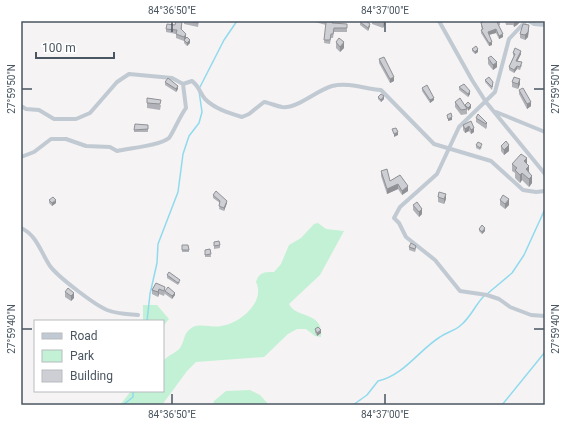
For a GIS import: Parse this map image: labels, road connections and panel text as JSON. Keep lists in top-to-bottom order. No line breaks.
{"legend":["Road","Park","Building"],"scale_bar":"100 m","coordinates":["84°36'50\"E","84°37'00\"E","27°59'50\"N","27°59'40\"N"]}
